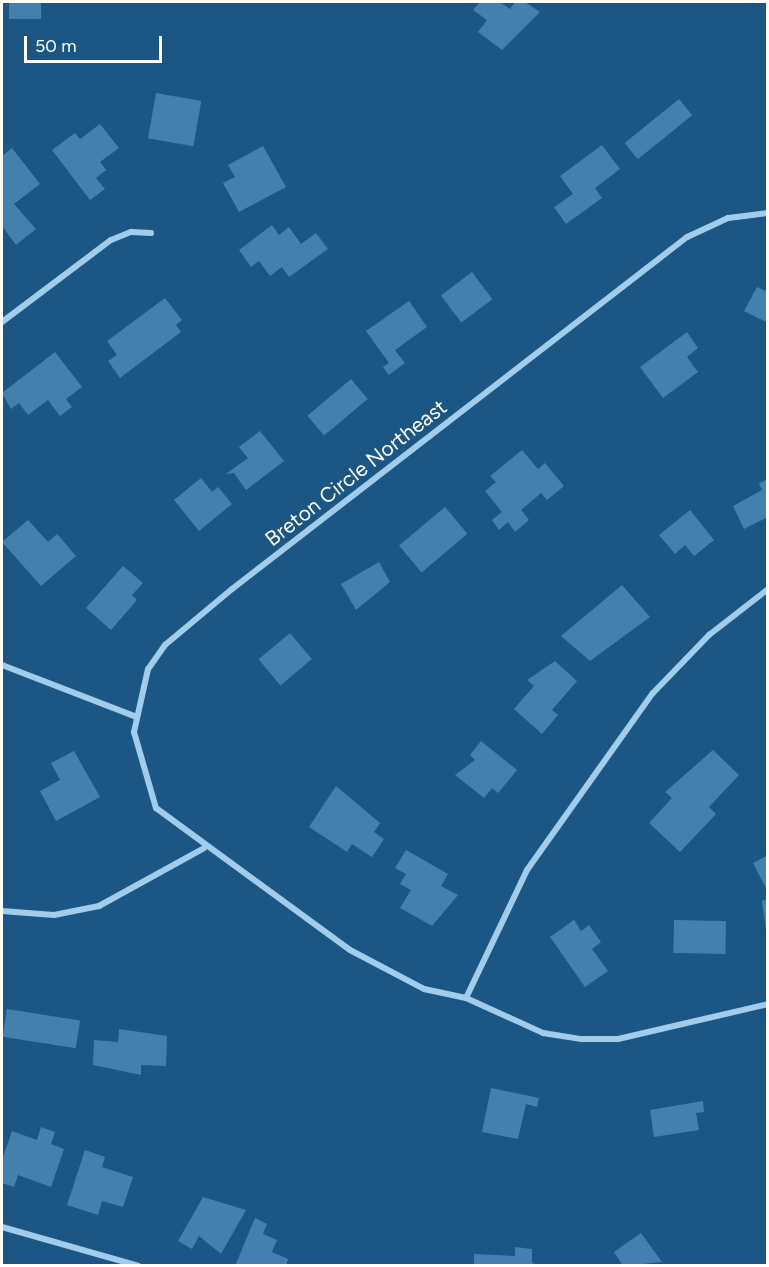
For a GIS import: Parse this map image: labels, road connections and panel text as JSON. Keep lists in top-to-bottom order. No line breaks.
{"streets":{"street":["Breton Circle Northeast"]},"scale_bar":"50 m"}
